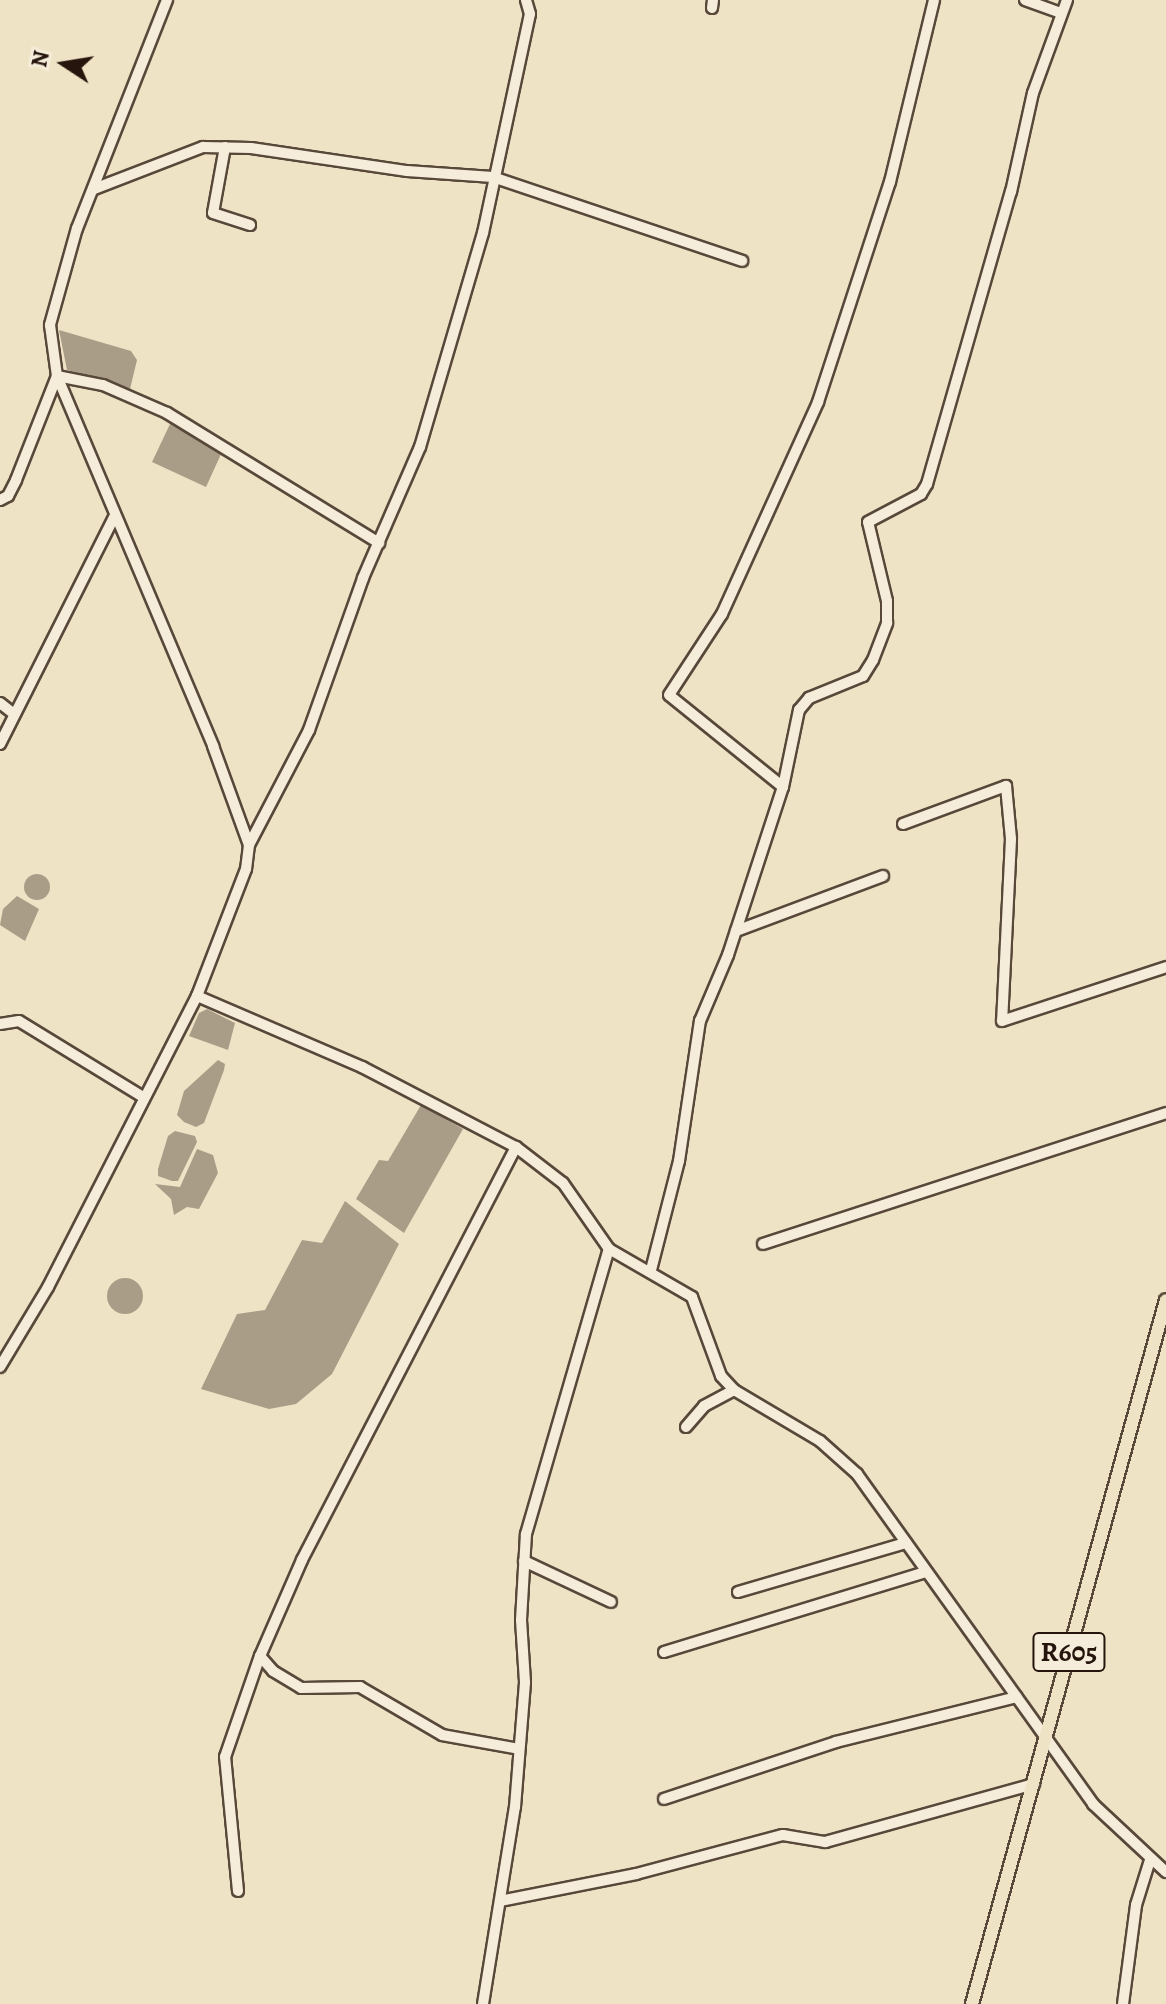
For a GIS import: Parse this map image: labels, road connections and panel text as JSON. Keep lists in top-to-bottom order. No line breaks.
{"streets":{"main road":["R605"]},"north":"left"}
